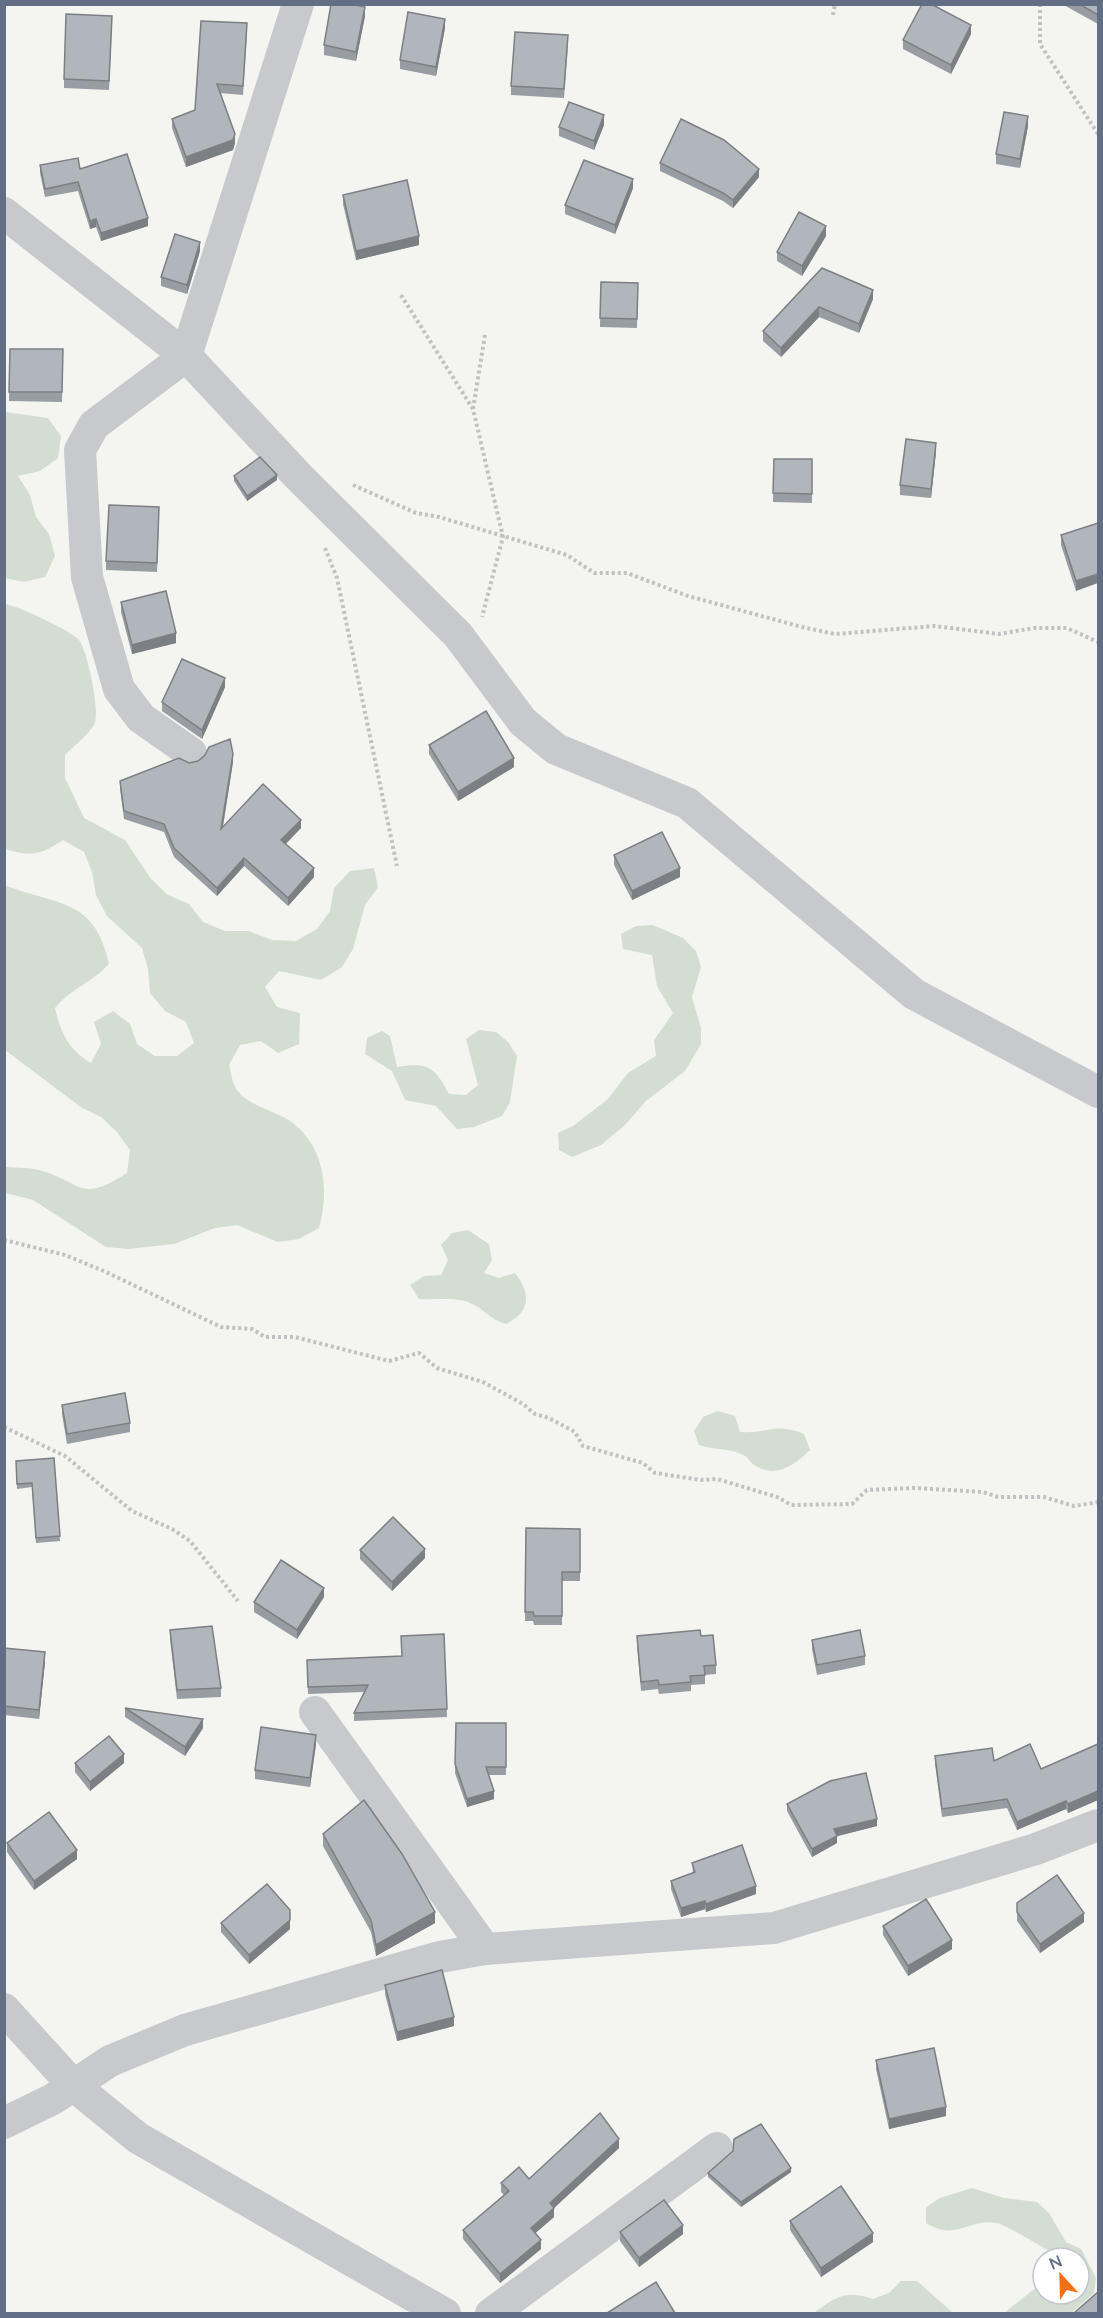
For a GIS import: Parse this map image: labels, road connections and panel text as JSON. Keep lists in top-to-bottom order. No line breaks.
{"north":"top"}
